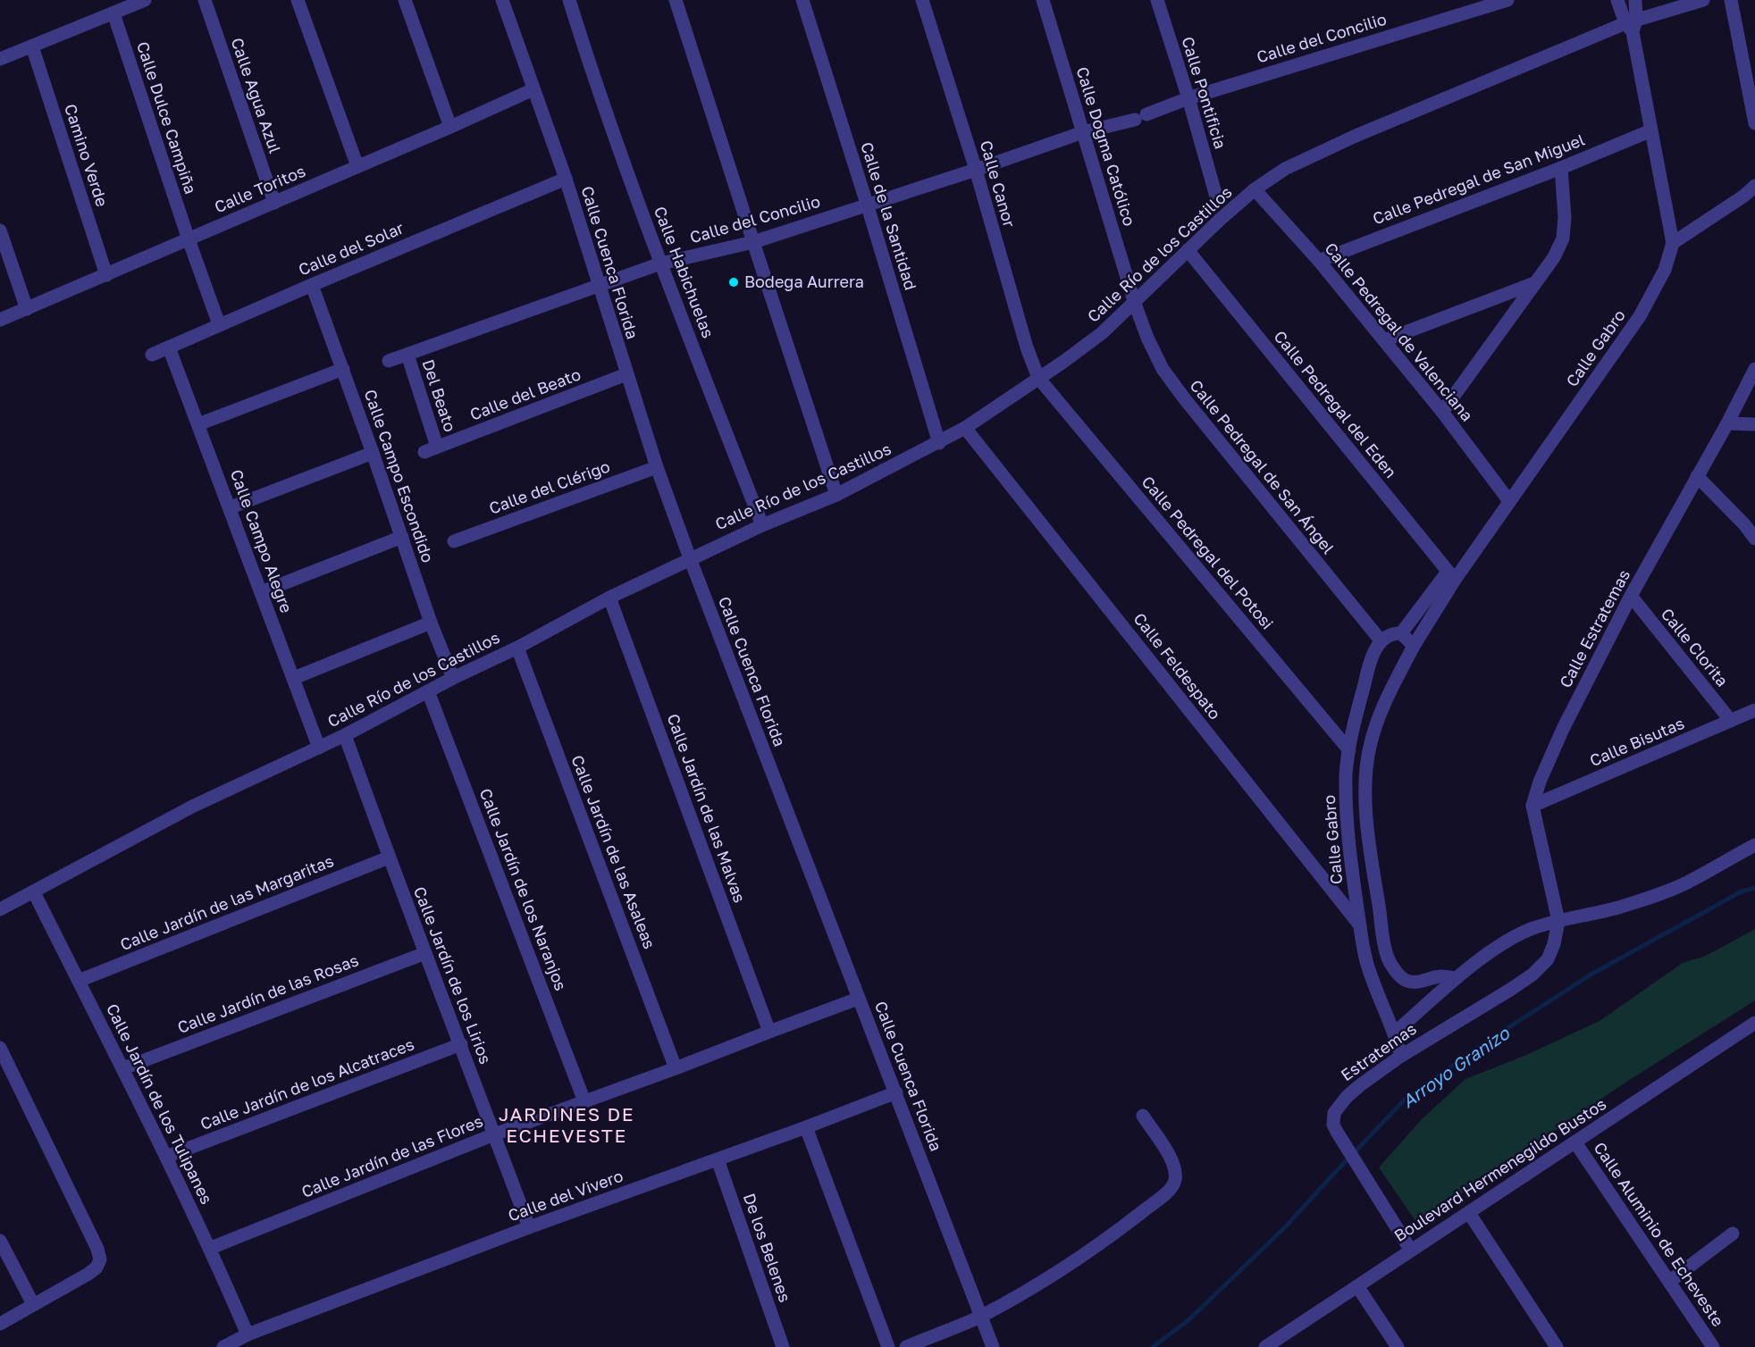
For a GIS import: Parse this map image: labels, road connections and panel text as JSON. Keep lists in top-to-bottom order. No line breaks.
{"streets":{"street":["Calle del Concilio","Calle Pontificia","Calle Agua Azul","Calle Dulce Campiña","Calle Dogma Católico","Camino Verde","Calle Pedregal de San Miguel","Calle Canor","Calle Toritos","Calle de la Santidad","Calle del Solar","Calle Río de los Castillos","Calle Cuenca Florida","Calle Habichuelas","Calle Pedregal de Valenciana","Calle Gabro","Calle del Beato","Del Beato","Calle Pedregal del Eden","Calle Pedregal de San Ángel","Calle Campo Escondido","Calle del Clérigo","Calle Campo Alegre","Calle Pedregal del Potosi","Calle Estratemas","Calle Clorita","Calle Feldespato","Calle Bisutas","Calle Jardín de las Malvas","Calle Jardín de las Asaleas","Calle Jardín de los Naranjos","Calle Jardín de las Margaritas","Calle Jardín de los Lirios","Calle Jardín de las Rosas","Estratemas","Calle Jardín de los Alcatraces","Calle Jardín de los Tulipanes","Calle Jardín de las Flores","Boulevard Hermenegildo Bustos","Calle del Vivero","Calle Aluminio de Echeveste","De los Belenes"]},"crossings":[["Calle del Concilio","Calle Pontificia"],["Calle del Concilio","Calle Dogma Católico"],["Calle del Concilio","Calle Canor"],["Calle del Concilio","Calle de la Santidad"],["Calle del Concilio","Calle Cuenca Florida"],["Calle del Concilio","Calle Habichuelas"],["Calle del Concilio","Del Beato"],["Calle Agua Azul","Calle Toritos"],["Calle Dulce Campiña","Calle Toritos"],["Calle Dulce Campiña","Calle del Solar"],["Calle Dogma Católico","Calle Río de los Castillos"],["Calle Dogma Católico","Calle Pedregal de San Ángel"],["Camino Verde","Calle Toritos"],["Calle Pedregal de San Miguel","Calle Pedregal de Valenciana"],["Calle Pedregal de San Miguel","Calle Gabro"],["Calle Canor","Calle Río de los Castillos"],["Calle Canor","Calle Pedregal del Potosi"],["Calle Toritos","Calle Cuenca Florida"],["Calle de la Santidad","Calle Río de los Castillos"],["Calle del Solar","Calle Cuenca Florida"],["Calle del Solar","Calle Campo Escondido"],["Calle del Solar","Calle Campo Alegre"],["Calle Río de los Castillos","Calle Cuenca Florida"],["Calle Río de los Castillos","Calle Habichuelas"],["Calle Río de los Castillos","Calle Pedregal de Valenciana"],["Calle Río de los Castillos","Calle Gabro"],["Calle Río de los Castillos","Calle Pedregal del Eden"],["Calle Río de los Castillos","Calle Pedregal de San Ángel"],["Calle Río de los Castillos","Calle Campo Escondido"],["Calle Río de los Castillos","Calle Campo Alegre"],["Calle Río de los Castillos","Calle Pedregal del Potosi"],["Calle Río de los Castillos","Calle Feldespato"],["Calle Río de los Castillos","Calle Jardín de las Malvas"],["Calle Río de los Castillos","Calle Jardín de las Asaleas"],["Calle Río de los Castillos","Calle Jardín de los Naranjos"],["Calle Río de los Castillos","Calle Jardín de los Lirios"],["Calle Río de los Castillos","Calle Jardín de los Tulipanes"],["Calle Cuenca Florida","Calle del Beato"],["Calle Cuenca Florida","Calle del Clérigo"],["Calle Cuenca Florida","Calle Jardín de las Flores"],["Calle Cuenca Florida","Calle del Vivero"],["Calle Pedregal de Valenciana","Calle Gabro"],["Calle Gabro","Calle Pedregal del Eden"],["Calle Gabro","Calle Pedregal de San Ángel"],["Calle Gabro","Calle Pedregal del Potosi"],["Calle Gabro","Calle Feldespato"],["Calle Gabro","Estratemas"],["Calle del Beato","Del Beato"],["Calle Estratemas","Calle Clorita"],["Calle Estratemas","Calle Bisutas"],["Calle Estratemas","Estratemas"],["Calle Clorita","Calle Bisutas"],["Calle Jardín de las Malvas","Calle Jardín de las Flores"],["Calle Jardín de las Asaleas","Calle Jardín de las Flores"],["Calle Jardín de los Naranjos","Calle Jardín de las Flores"],["Calle Jardín de las Margaritas","Calle Jardín de los Lirios"],["Calle Jardín de las Margaritas","Calle Jardín de los Tulipanes"],["Calle Jardín de los Lirios","Calle Jardín de las Rosas"],["Calle Jardín de los Lirios","Calle Jardín de los Alcatraces"],["Calle Jardín de los Lirios","Calle Jardín de las Flores"],["Calle Jardín de los Lirios","Calle del Vivero"],["Calle Jardín de las Rosas","Calle Jardín de los Tulipanes"],["Estratemas","Boulevard Hermenegildo Bustos"],["Calle Jardín de los Alcatraces","Calle Jardín de los Tulipanes"],["Calle Jardín de los Tulipanes","Calle Jardín de las Flores"],["Calle Jardín de los Tulipanes","Calle del Vivero"],["Boulevard Hermenegildo Bustos","Calle Aluminio de Echeveste"],["Calle del Vivero","De los Belenes"]],"districts":["JARDINES DE ECHEVESTE"],"water":["Arroyo Granizo"],"places":["Bodega Aurrera"]}
